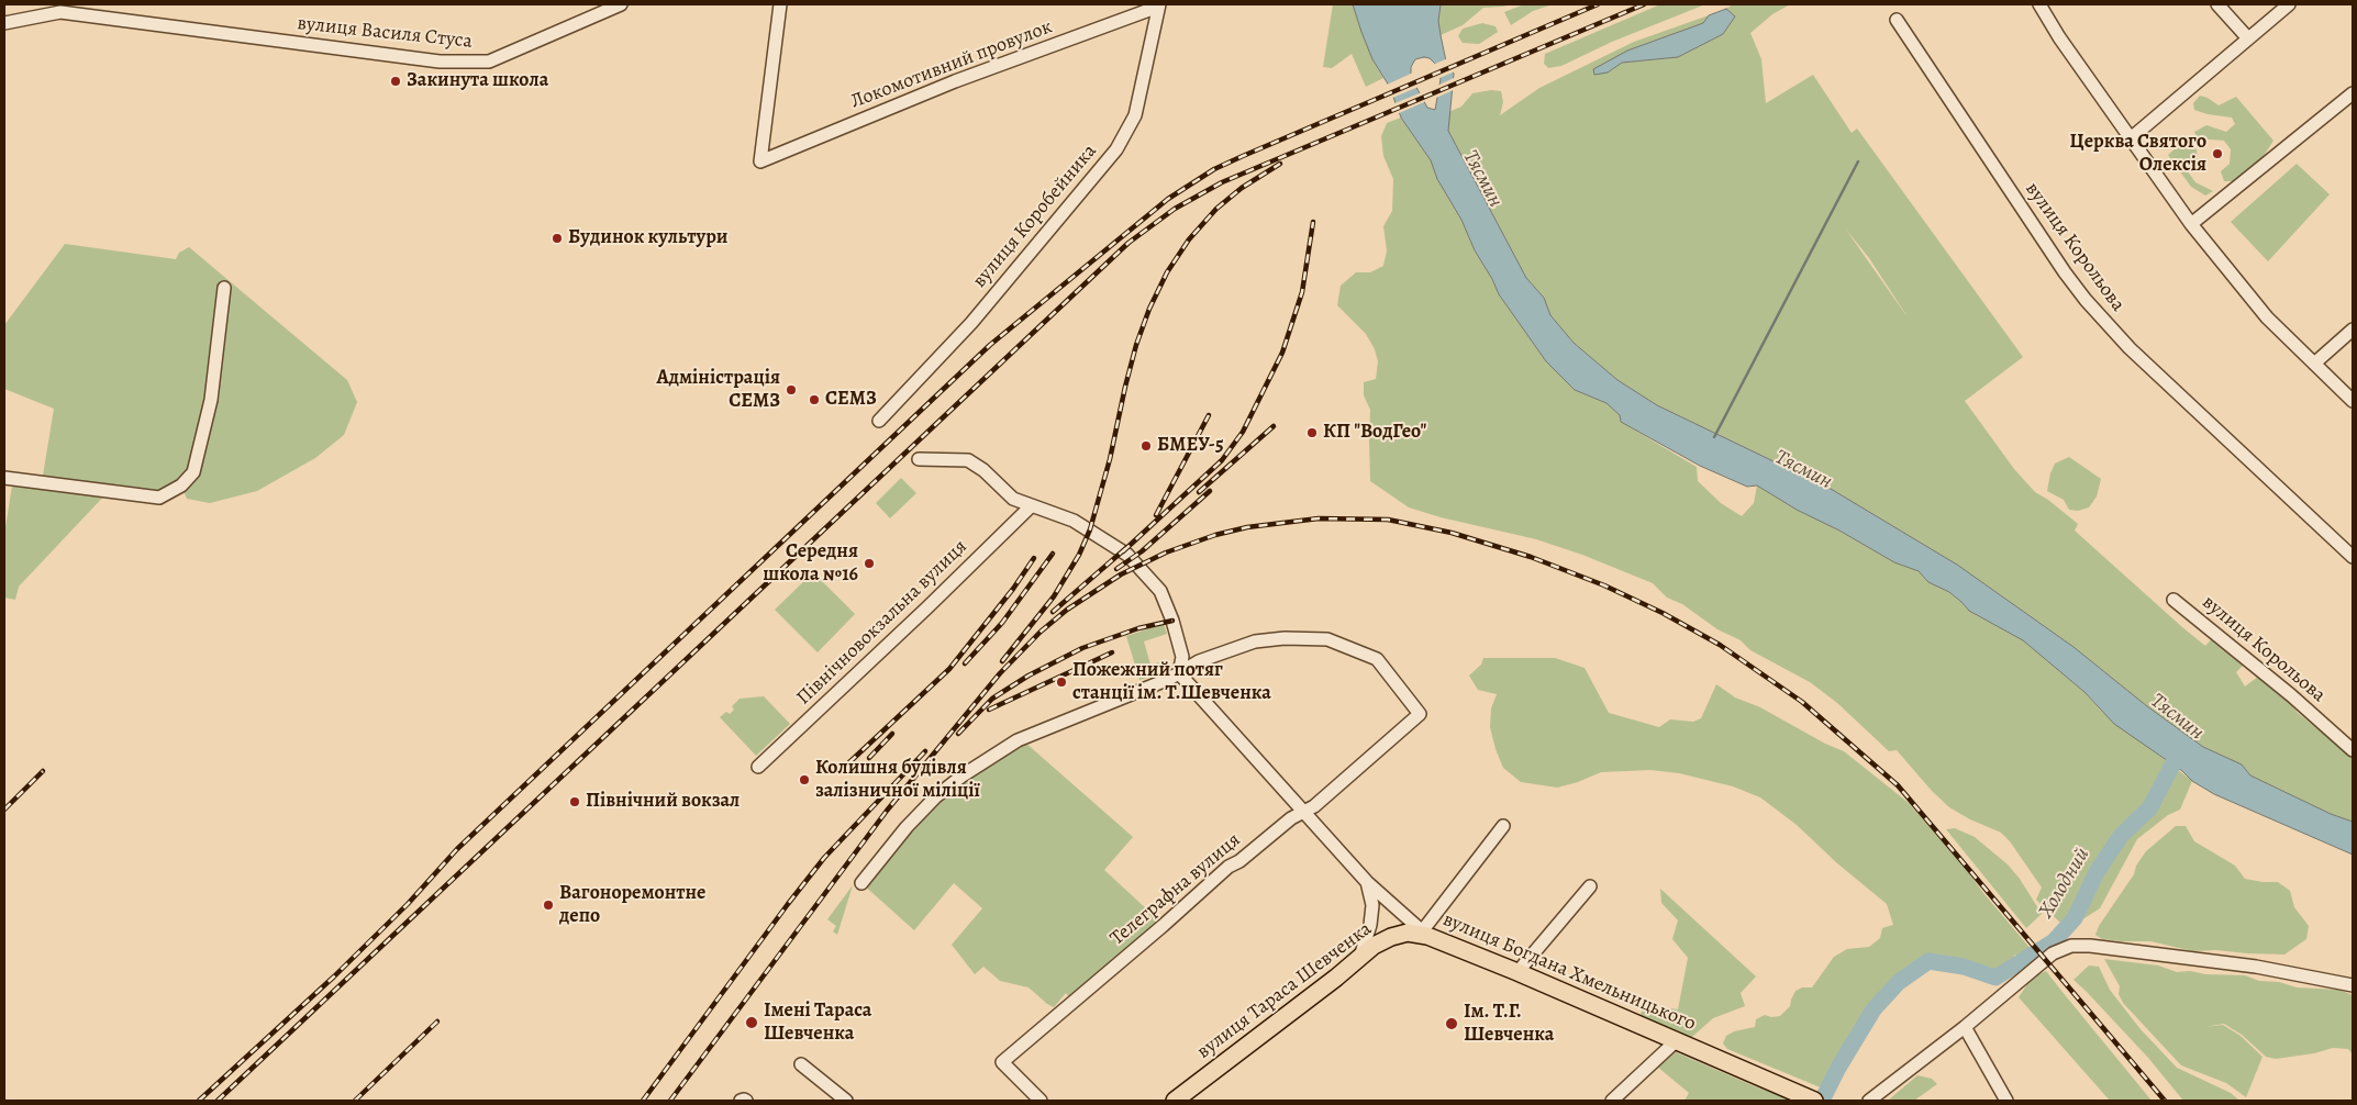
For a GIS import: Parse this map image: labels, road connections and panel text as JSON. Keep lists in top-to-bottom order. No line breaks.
{"streets":{"main road":["вулиця Богдана Хмельницького","вулиця Тараса Шевченка"],"street":["вулиця Василя Стуса","Локомотивний провулок","вулиця Коробейника","вулиця Корольова","Північновокзальна вулиця","Телеграфна вулиця"]},"crossings":[["Локомотивний провулок","вулиця Коробейника"],["Телеграфна вулиця","вулиця Богдана Хмельницького"],["вулиця Богдана Хмельницького","вулиця Тараса Шевченка"]],"water":["Тясмин","Холодний"],"places":["Закинута школа","Церква Святого Олексія","Будинок культури","Адміністрація СЕМЗ","СЕМЗ","КП \"ВодГео\"","БМЕУ-5","Середня школа №16","Пожежний потяг станції ім. Т.Шевченка","Колишня будівля залізничної міліції","Північний вокзал","Вагоноремонтне депо","Імені Тараса Шевченка","Ім. Т.Г. Шевченка"]}
